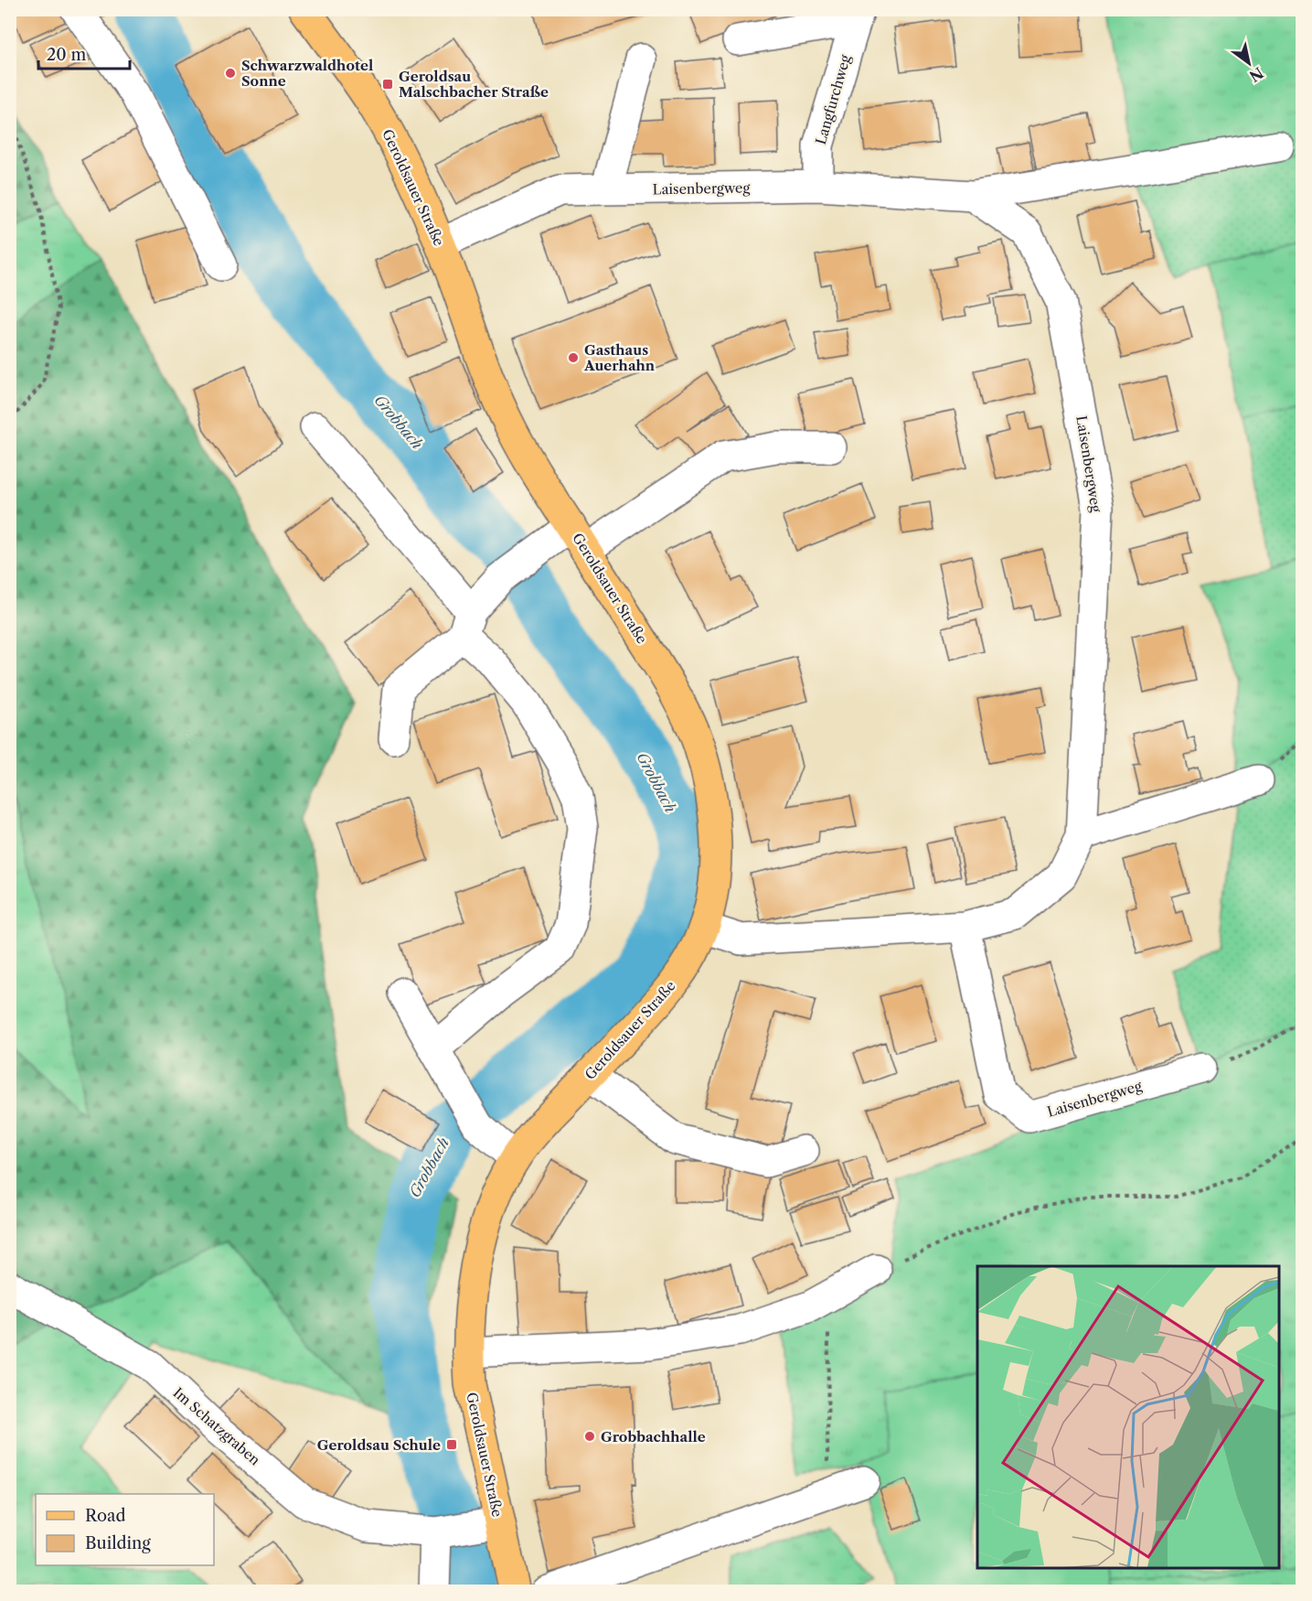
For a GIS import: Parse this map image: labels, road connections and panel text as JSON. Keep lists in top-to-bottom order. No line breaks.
{"streets":{"main road":["Geroldsauer Straße"],"street":["Langfurchweg","Laisenbergweg","Im Schatzgraben"]},"crossings":[["Langfurchweg","Laisenbergweg"],["Geroldsauer Straße","Laisenbergweg"],["Geroldsauer Straße","Im Schatzgraben"]],"water":["Grobbach"],"places":{"other":["Schwarzwaldhotel Sonne","Gasthaus Auerhahn","Grobbachhalle"],"transit":["Geroldsau Malschbacher Straße","Geroldsau Schule"]},"legend":["Road","Building"],"scale_bar":"20 m","north":"bottom right"}
